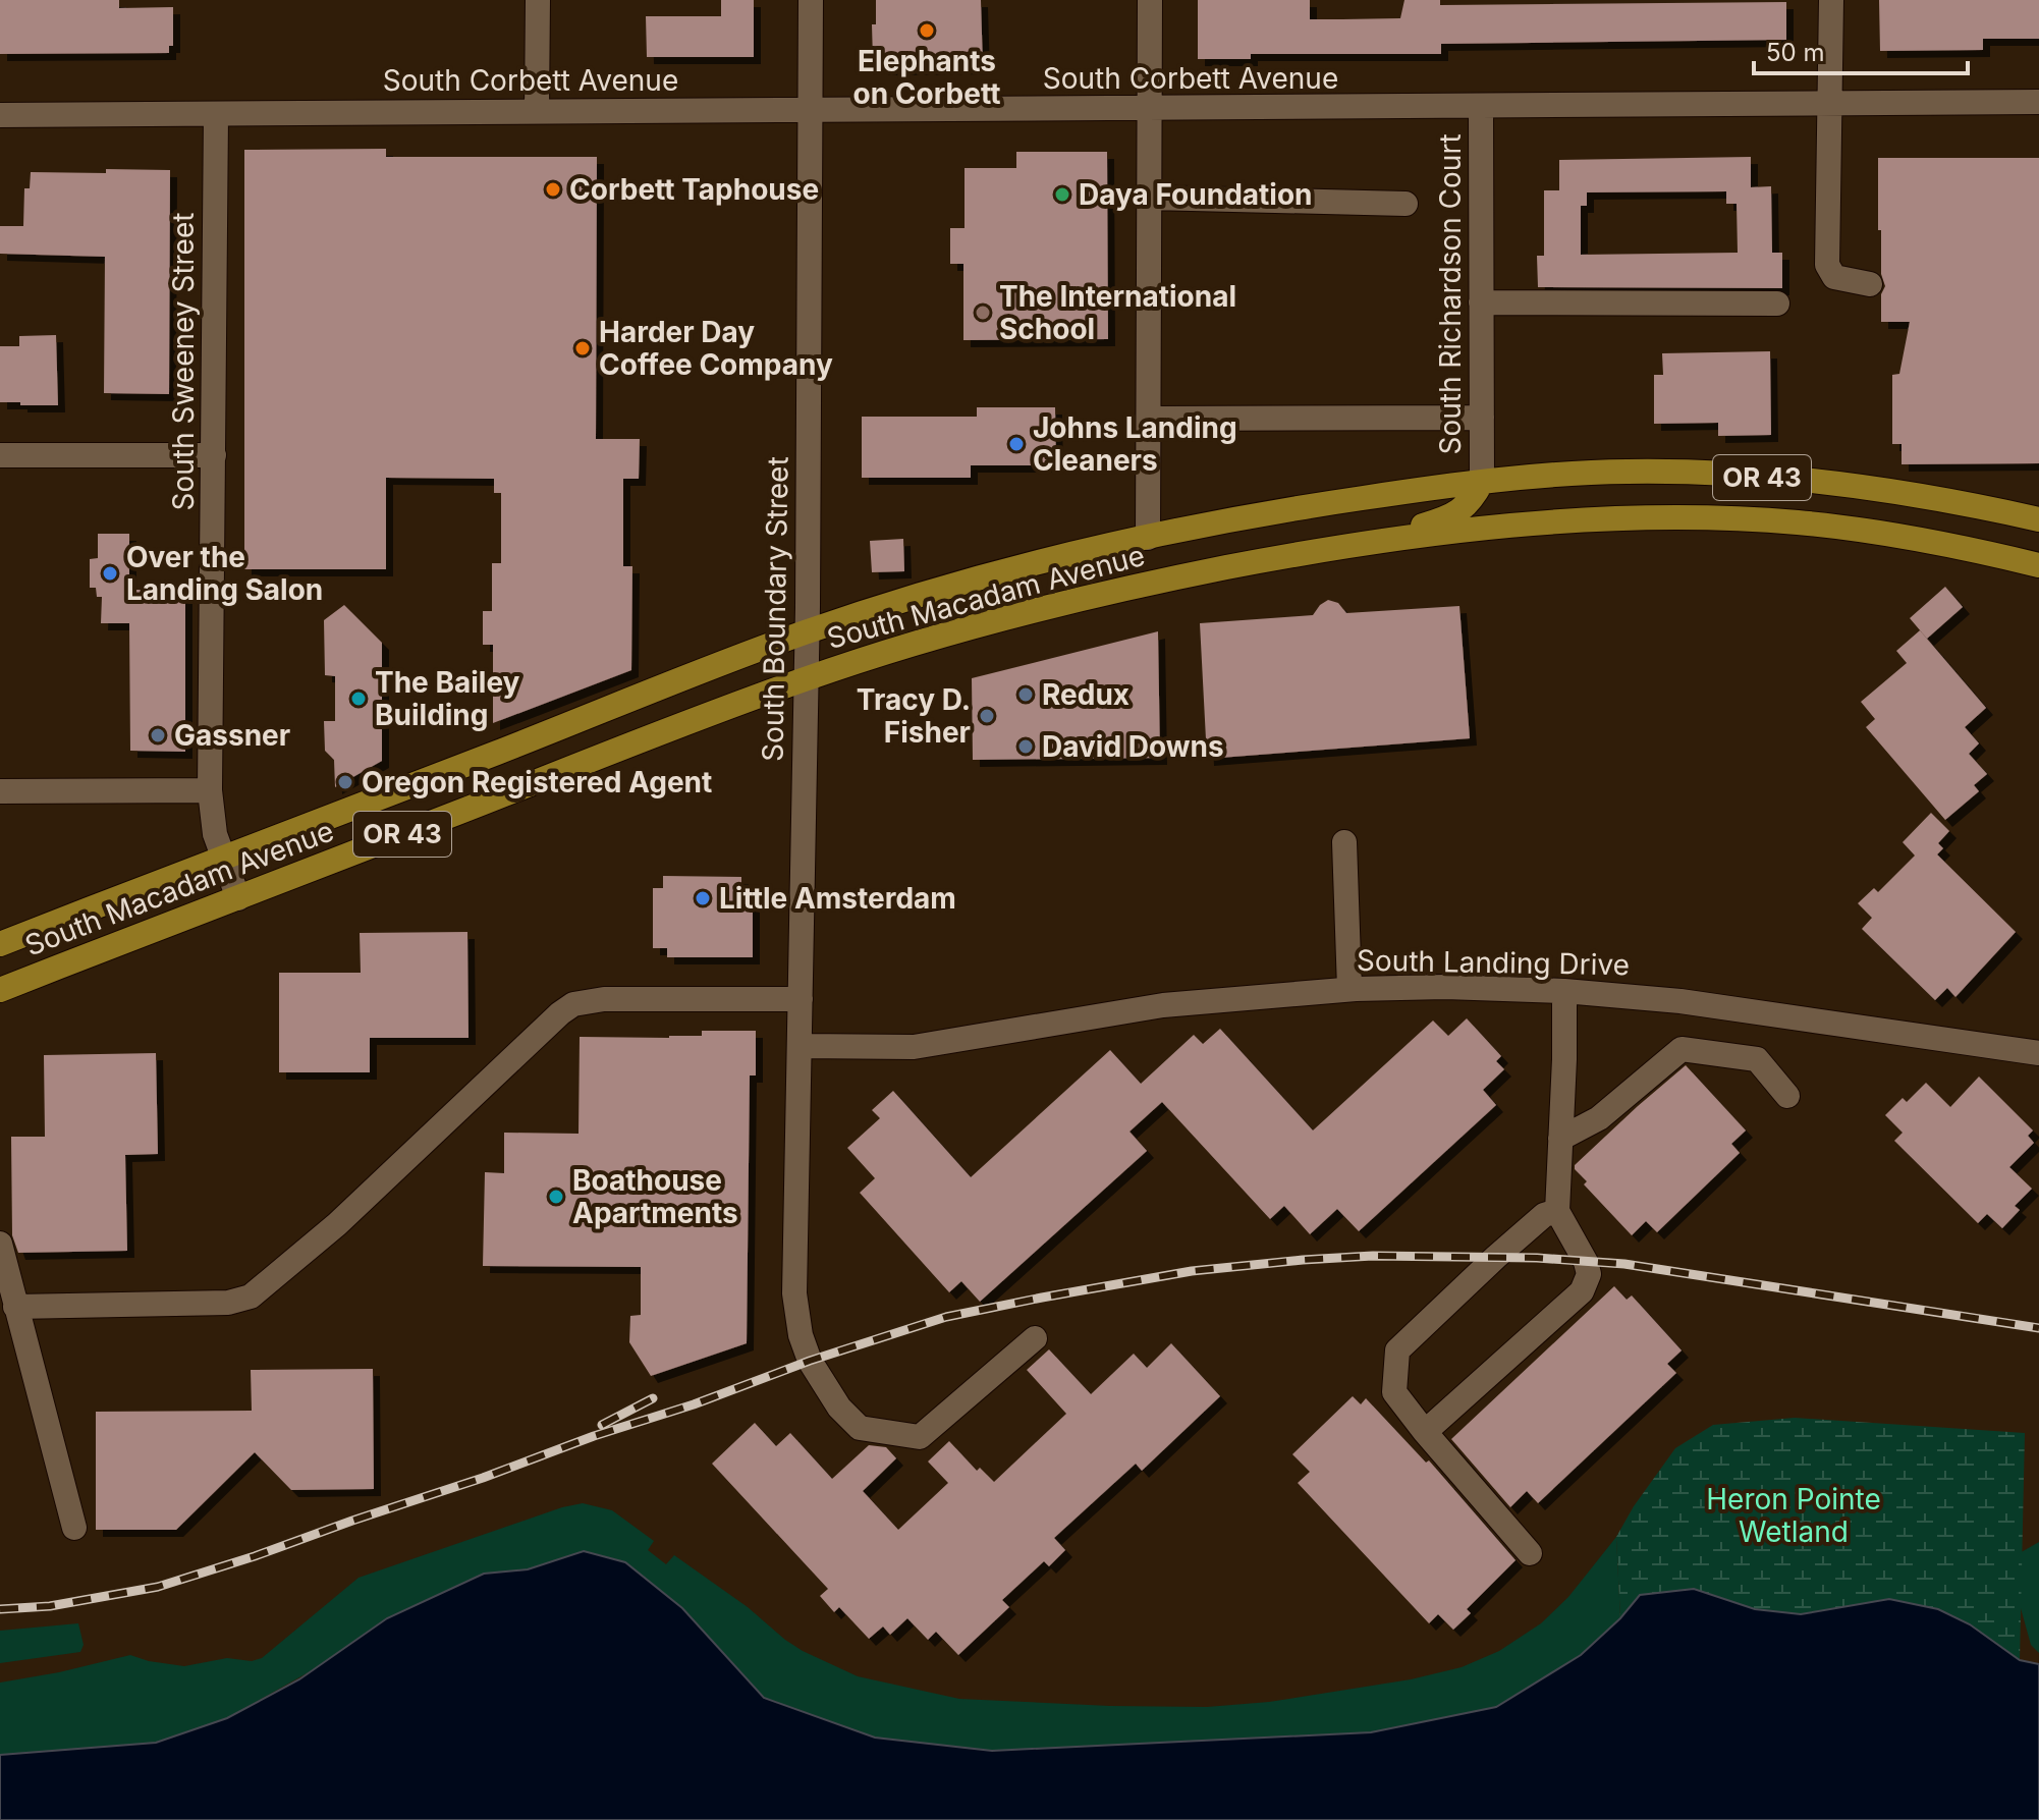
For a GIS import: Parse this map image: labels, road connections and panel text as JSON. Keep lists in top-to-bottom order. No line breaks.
{"streets":{"main road":["OR 43","South Macadam Avenue"],"street":["South Corbett Avenue","South Richardson Court","South Sweeney Street","South Boundary Street","South Landing Drive"]},"crossings":[["South Corbett Avenue","South Richardson Court"],["South Corbett Avenue","South Sweeney Street"],["South Corbett Avenue","South Boundary Street"],["South Richardson Court","South Macadam Avenue"],["South Sweeney Street","South Macadam Avenue"],["South Macadam Avenue","South Boundary Street"],["South Boundary Street","South Landing Drive"]],"parks":["Heron Pointe Wetland"],"places":["Elephants on Corbett","Corbett Taphouse","Daya Foundation","The International School","Harder Day Coffee Company","Johns Landing Cleaners","Over the Landing Salon","Redux","The Bailey Building","Tracy D. Fisher","Gassner","David Downs","Oregon Registered Agent","Little Amsterdam","Boathouse Apartments"],"scale_bar":"50 m"}
